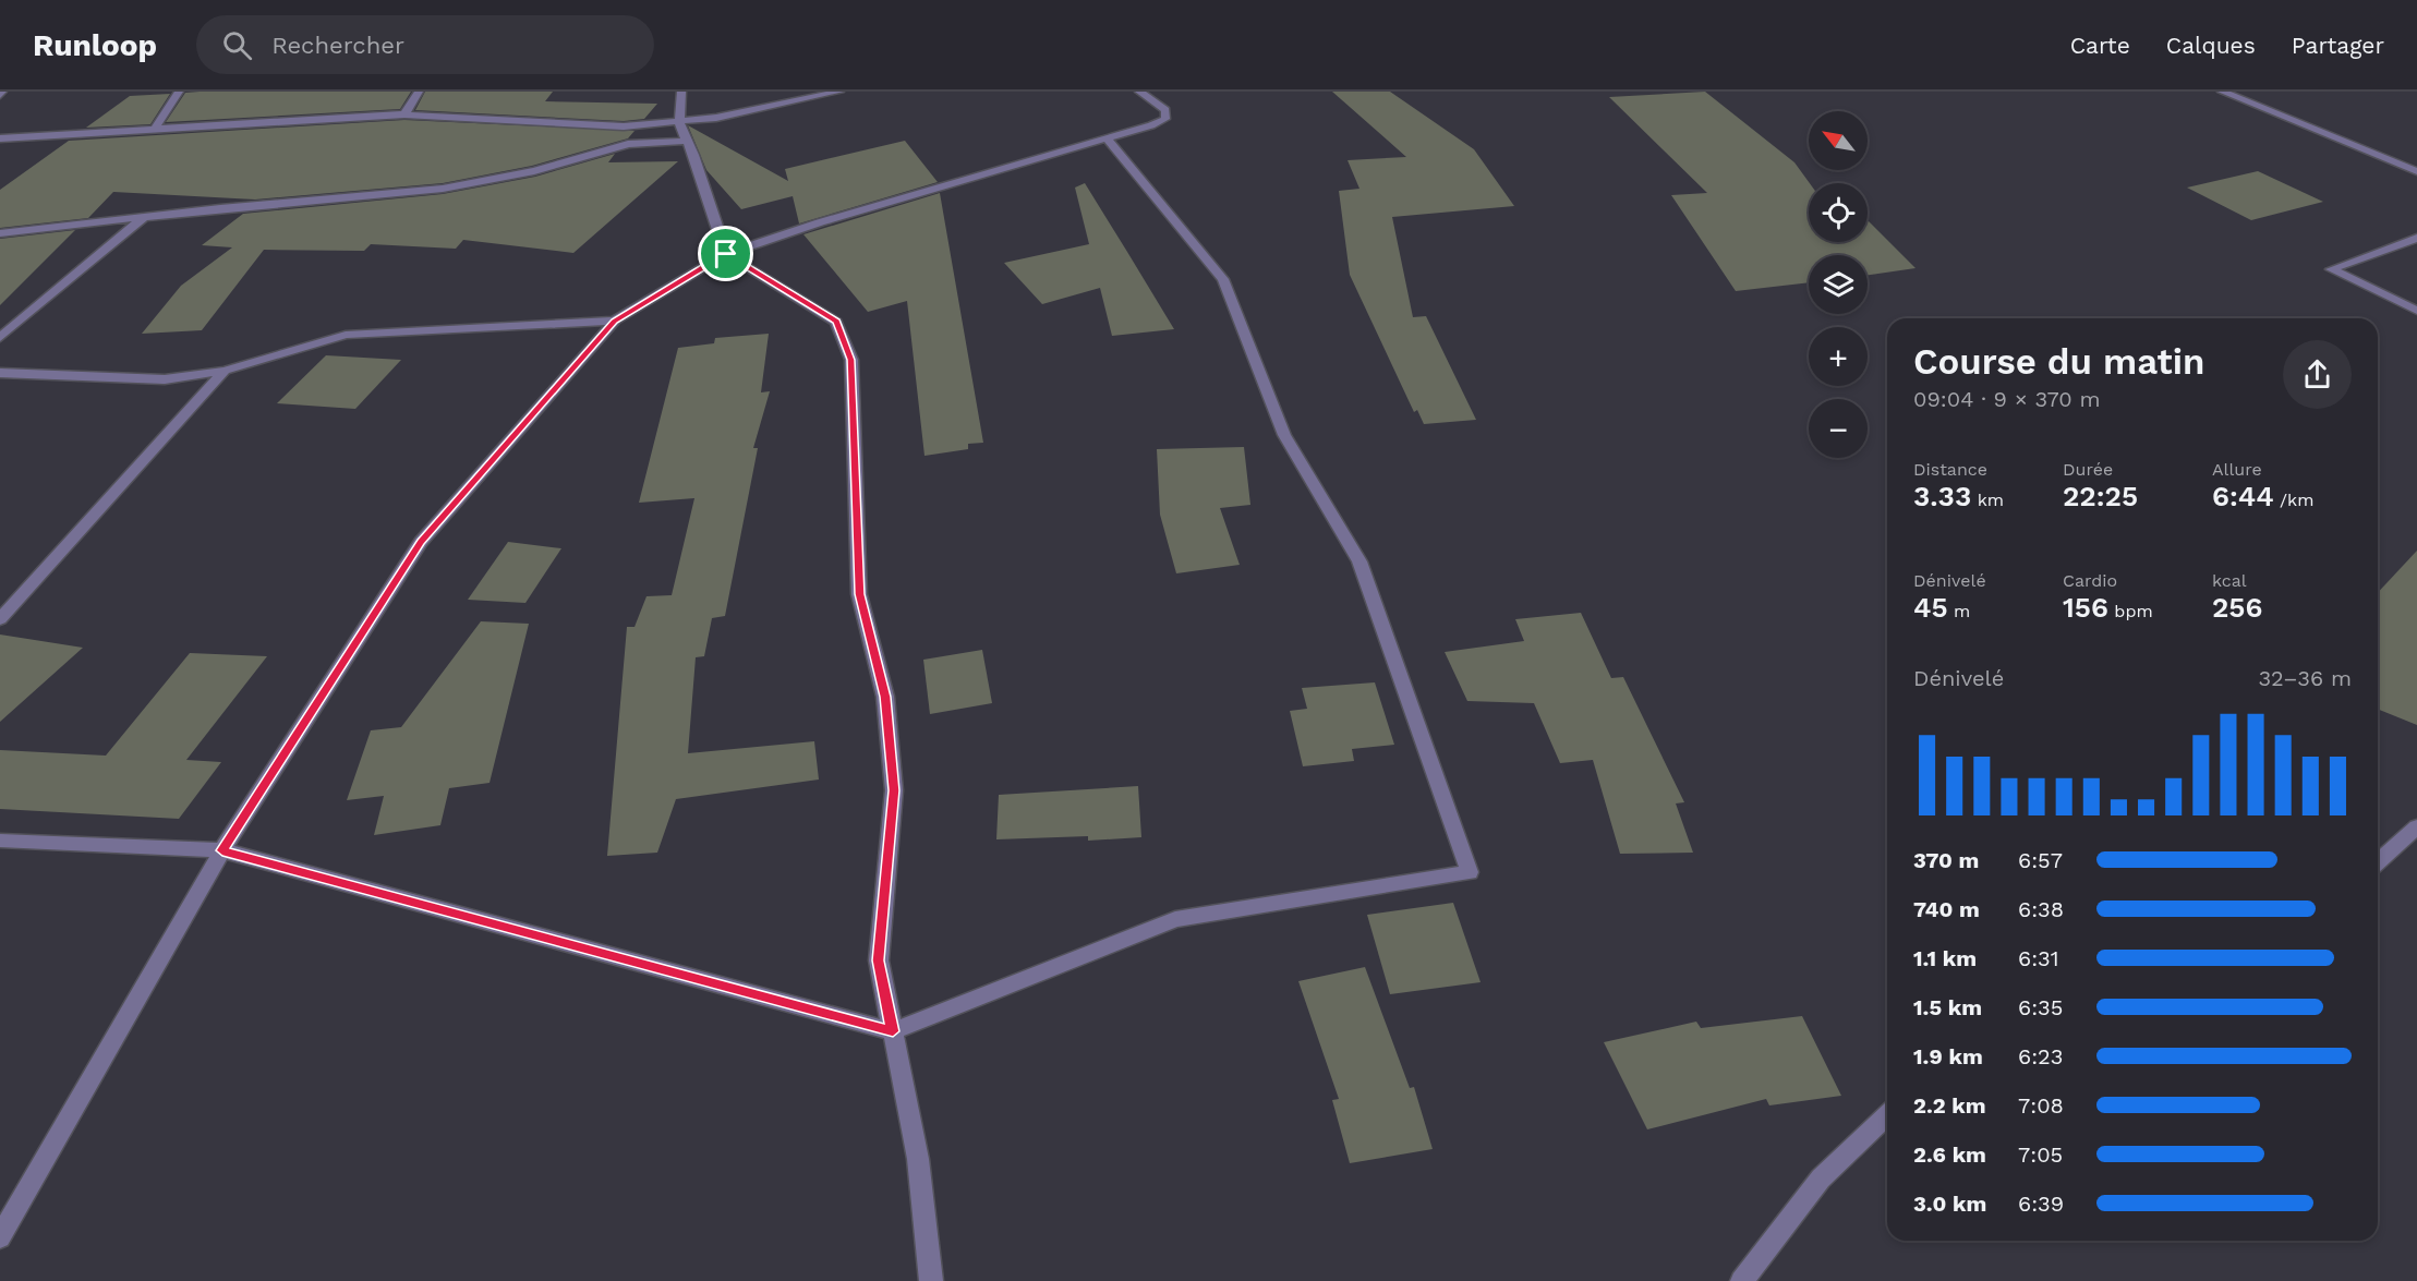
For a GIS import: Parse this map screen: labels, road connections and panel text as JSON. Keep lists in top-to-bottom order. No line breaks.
{"north":"top left","page":{"header":"Runloop","search":"Rechercher","nav":["Carte","Calques","Partager"],"map_buttons":["+","−"],"heading":["Course du matin","09:04 · 9 × 370 m"],"stats":[["Distance","3.33 km"],["Durée","22:25"],["Allure","6:44 /km"],["Dénivelé","45 m"],["Cardio","156 bpm"],["kcal","256"]],"chart":["Dénivelé","32–36 m"],"list":[{"name":"370 m","note":"6:57"},{"name":"740 m","note":"6:38"},{"name":"1.1 km","note":"6:31"},{"name":"1.5 km","note":"6:35"},{"name":"1.9 km","note":"6:23"},{"name":"2.2 km","note":"7:08"},{"name":"2.6 km","note":"7:05"},{"name":"3.0 km","note":"6:39"}]}}
